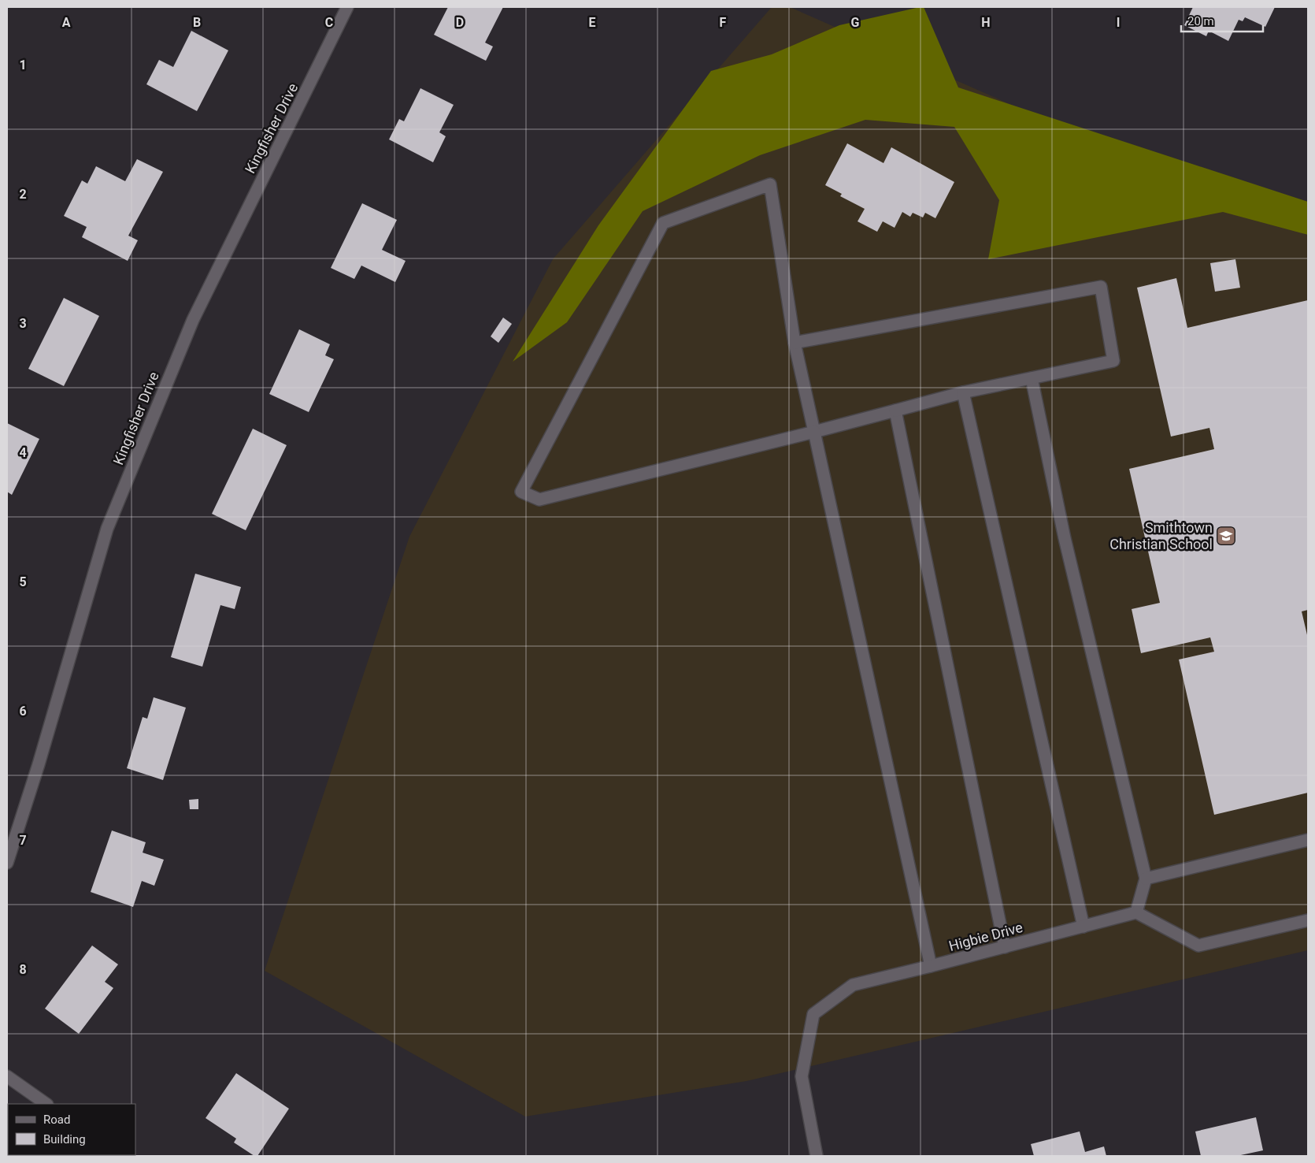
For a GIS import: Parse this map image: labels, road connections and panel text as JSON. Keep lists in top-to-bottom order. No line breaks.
{"streets":{"street":["Kingfisher Drive","Higbie Drive"]},"places":{"school or university":["Smithtown Christian School"]},"legend":["Road","Building"],"scale_bar":"20 m","grid":{"columns":["A","B","C","D","E","F","G","H","I"],"rows":["1","2","3","4","5","6","7","8"]}}
